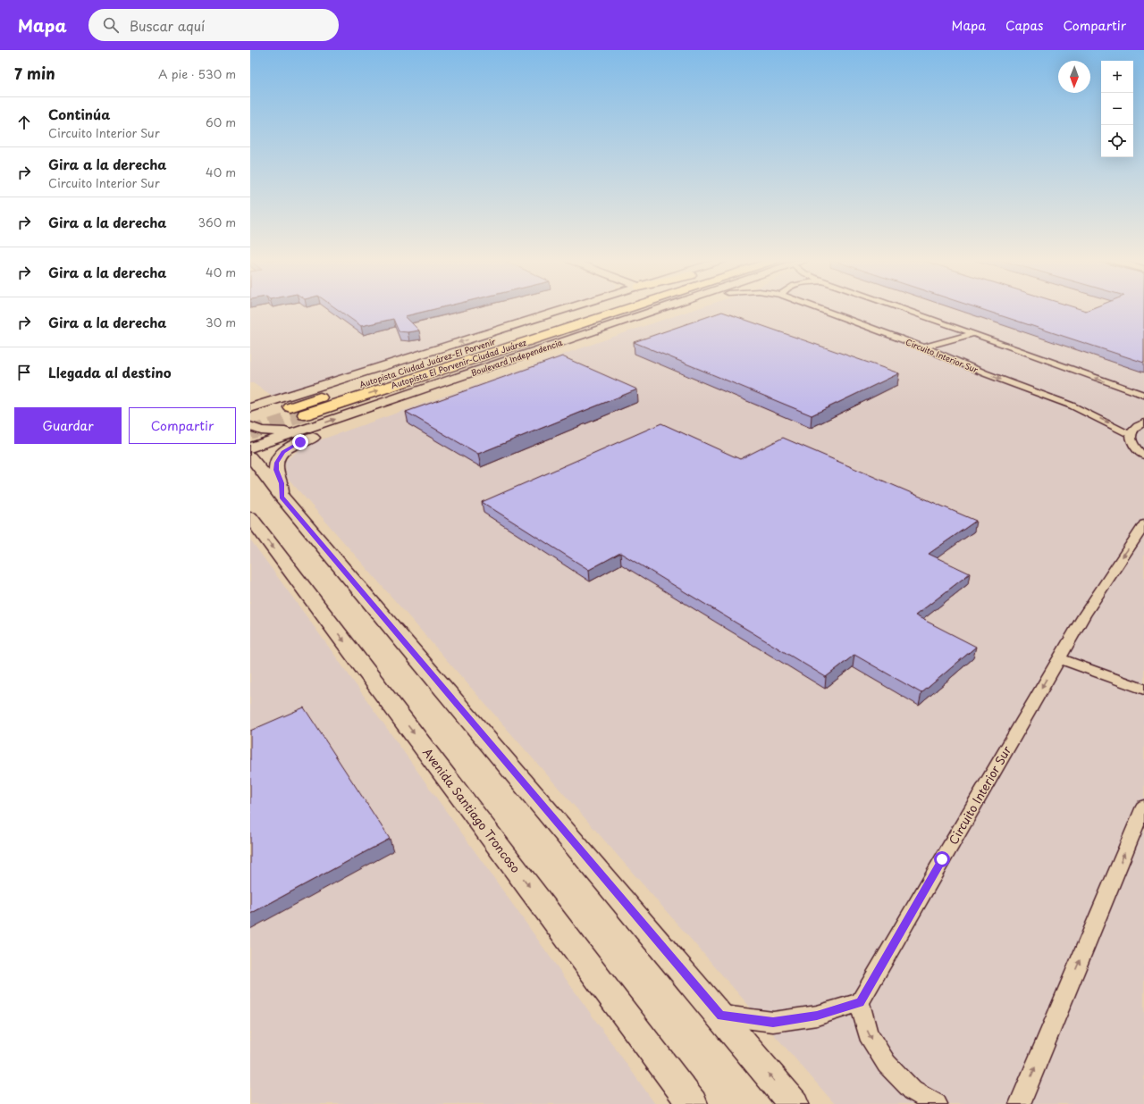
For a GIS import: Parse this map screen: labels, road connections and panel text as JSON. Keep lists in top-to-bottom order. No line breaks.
{"streets":{"highway":["Autopista Ciudad Juárez-El Porvenir","Autopista El Porvenir-Ciudad Juárez"],"main road":["Boulevard Independencia","Avenida Santiago Troncoso"],"street":["Circuito Interior Sur"]},"one_way":["Autopista El Porvenir-Ciudad Juárez"],"north":"bottom","page":{"header":"Mapa","search":"Buscar aquí","nav":["Mapa","Capas","Compartir"],"heading":["7 min","A pie · 530 m"],"map_buttons":["+","−"],"list":[["Continúa","Circuito Interior Sur","60 m"],["Gira a la derecha","Circuito Interior Sur","40 m"],["Gira a la derecha","360 m"],["Gira a la derecha","40 m"],["Gira a la derecha","30 m"],"Llegada al destino"],"buttons":["Guardar","Compartir"]}}
